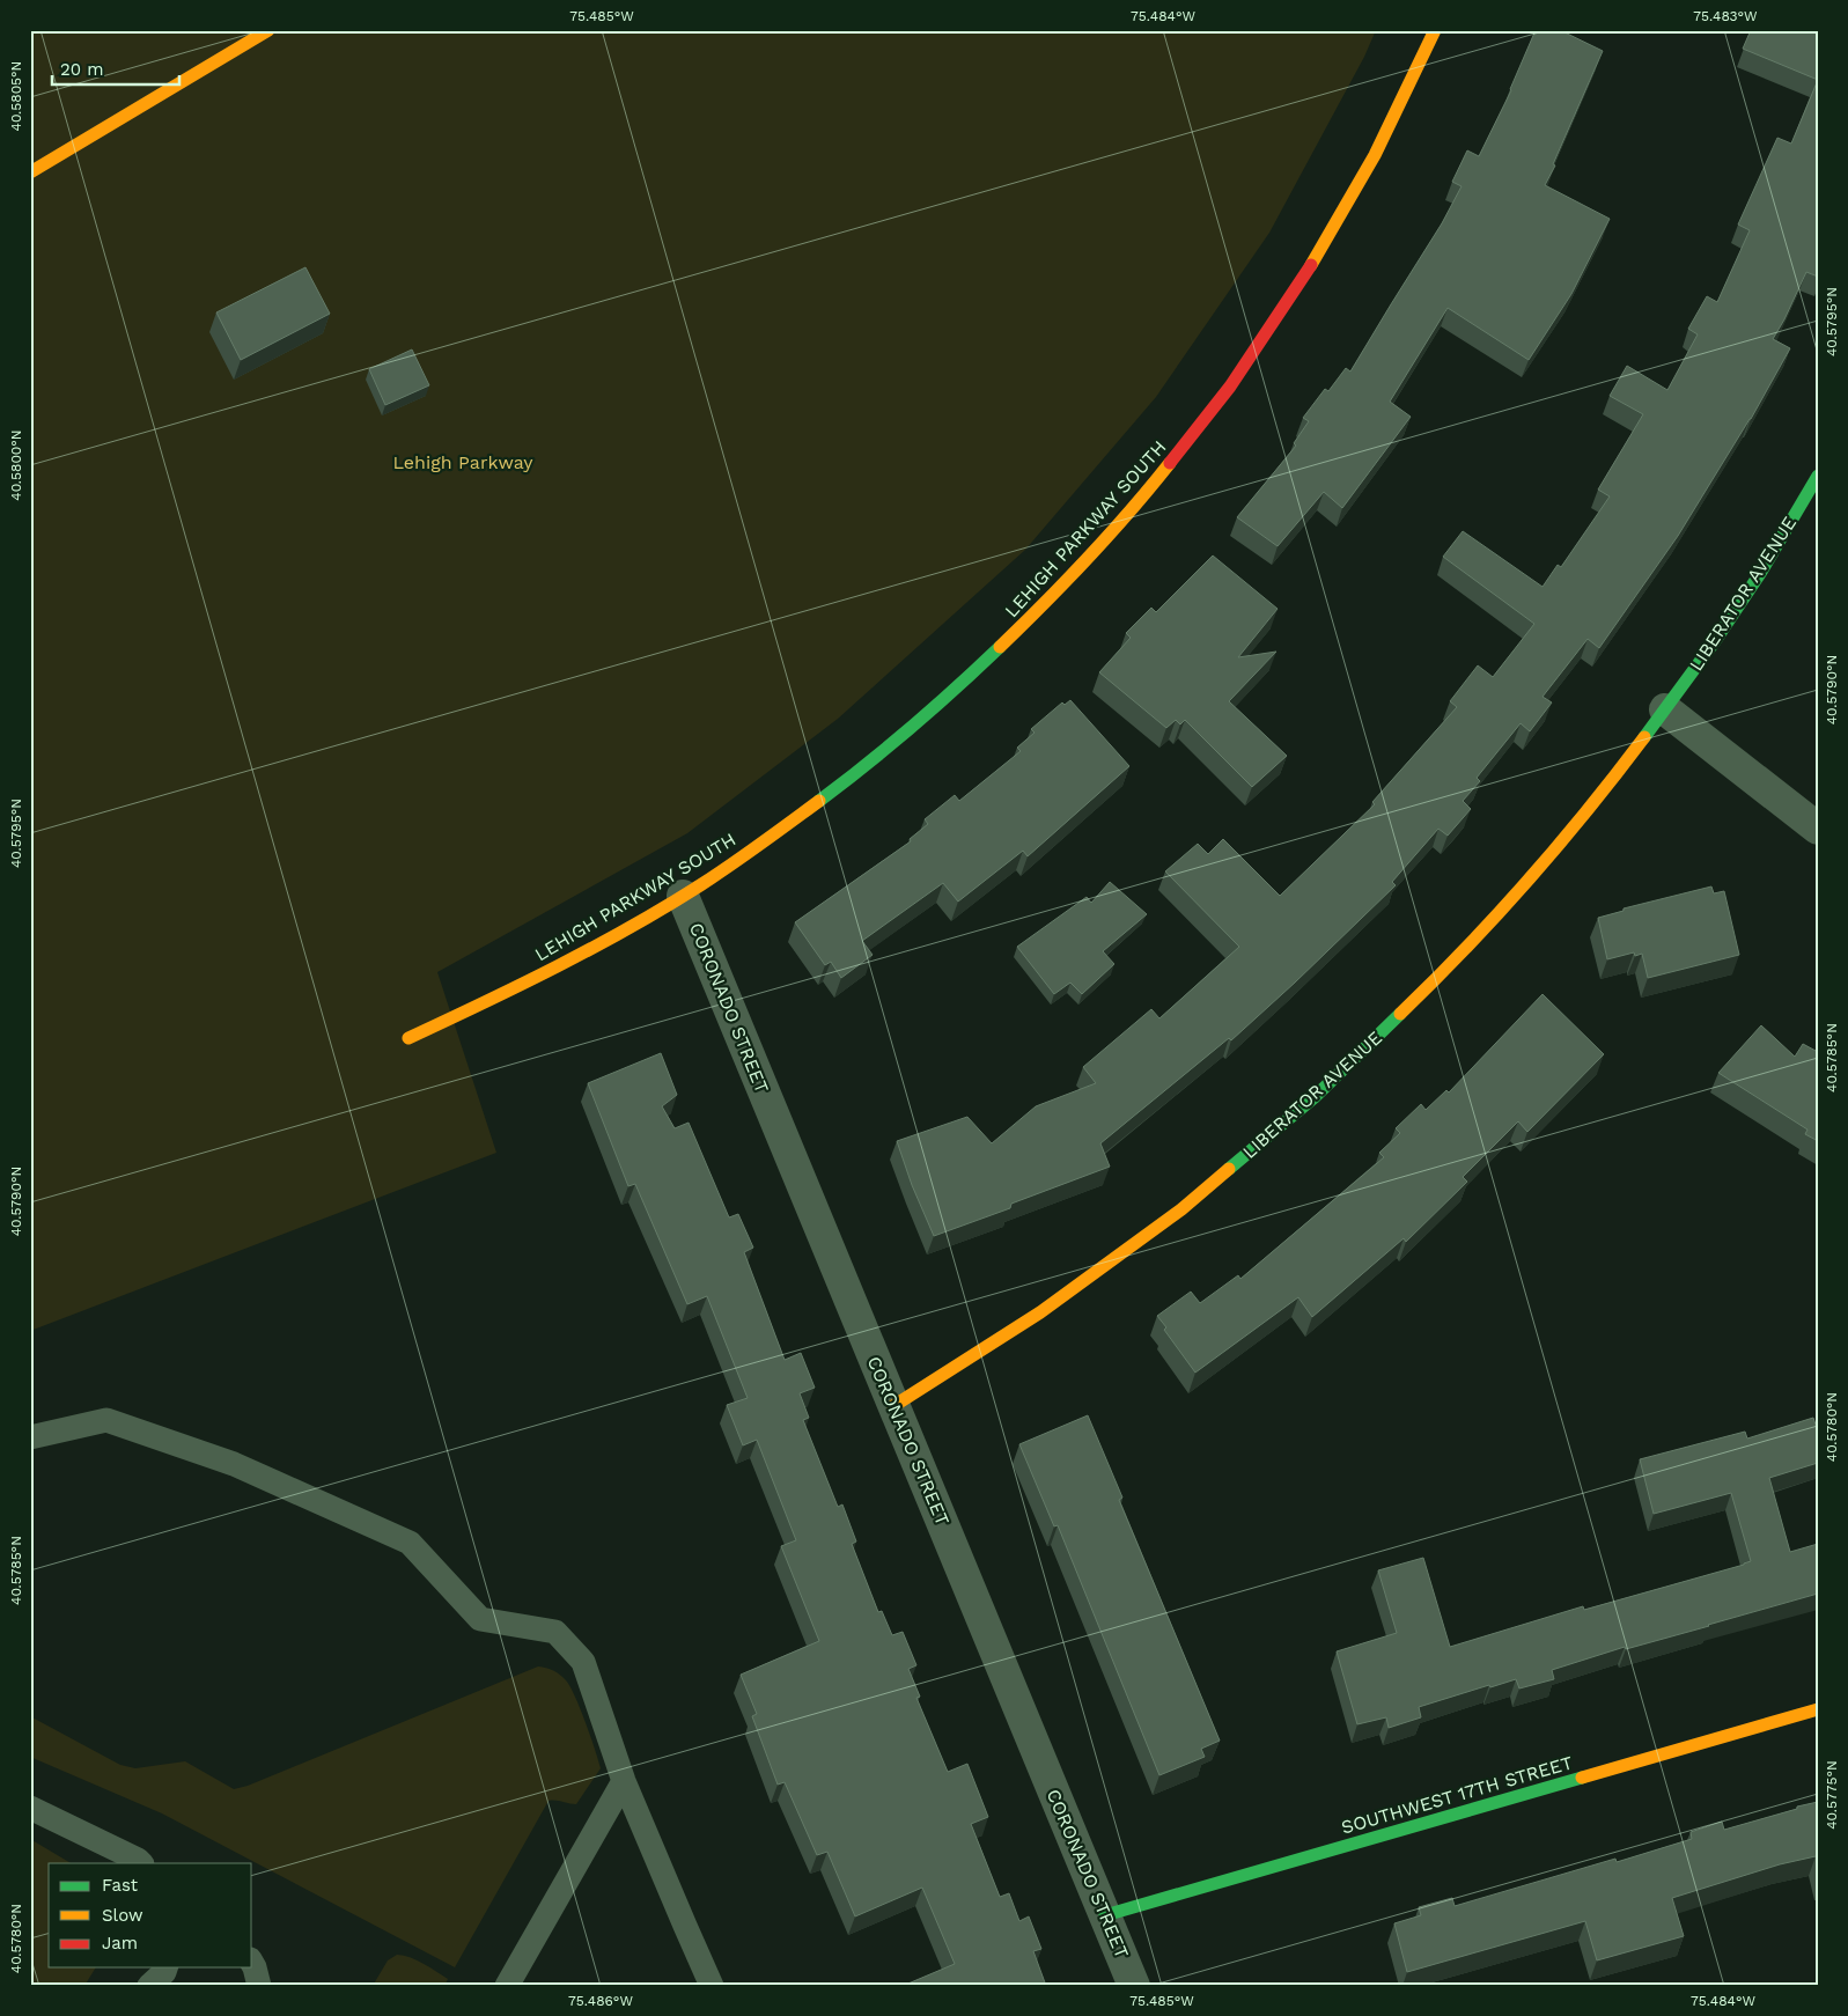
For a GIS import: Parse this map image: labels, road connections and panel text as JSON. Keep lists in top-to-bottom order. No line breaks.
{"streets":{"street":["LEHIGH PARKWAY SOUTH","LIBERATOR AVENUE","CORONADO STREET","SOUTHWEST 17TH STREET"]},"crossings":[["LEHIGH PARKWAY SOUTH","CORONADO STREET"],["LIBERATOR AVENUE","CORONADO STREET"],["CORONADO STREET","SOUTHWEST 17TH STREET"]],"parks":["Lehigh Parkway"],"legend":["Fast","Slow","Jam"],"scale_bar":"20 m","coordinates":["75.485°W","75.484°W","75.483°W","40.5805°N","40.5795°N","40.5800°N","40.5790°N","40.5785°N","40.5780°N","40.5775°N","75.486°W"]}
